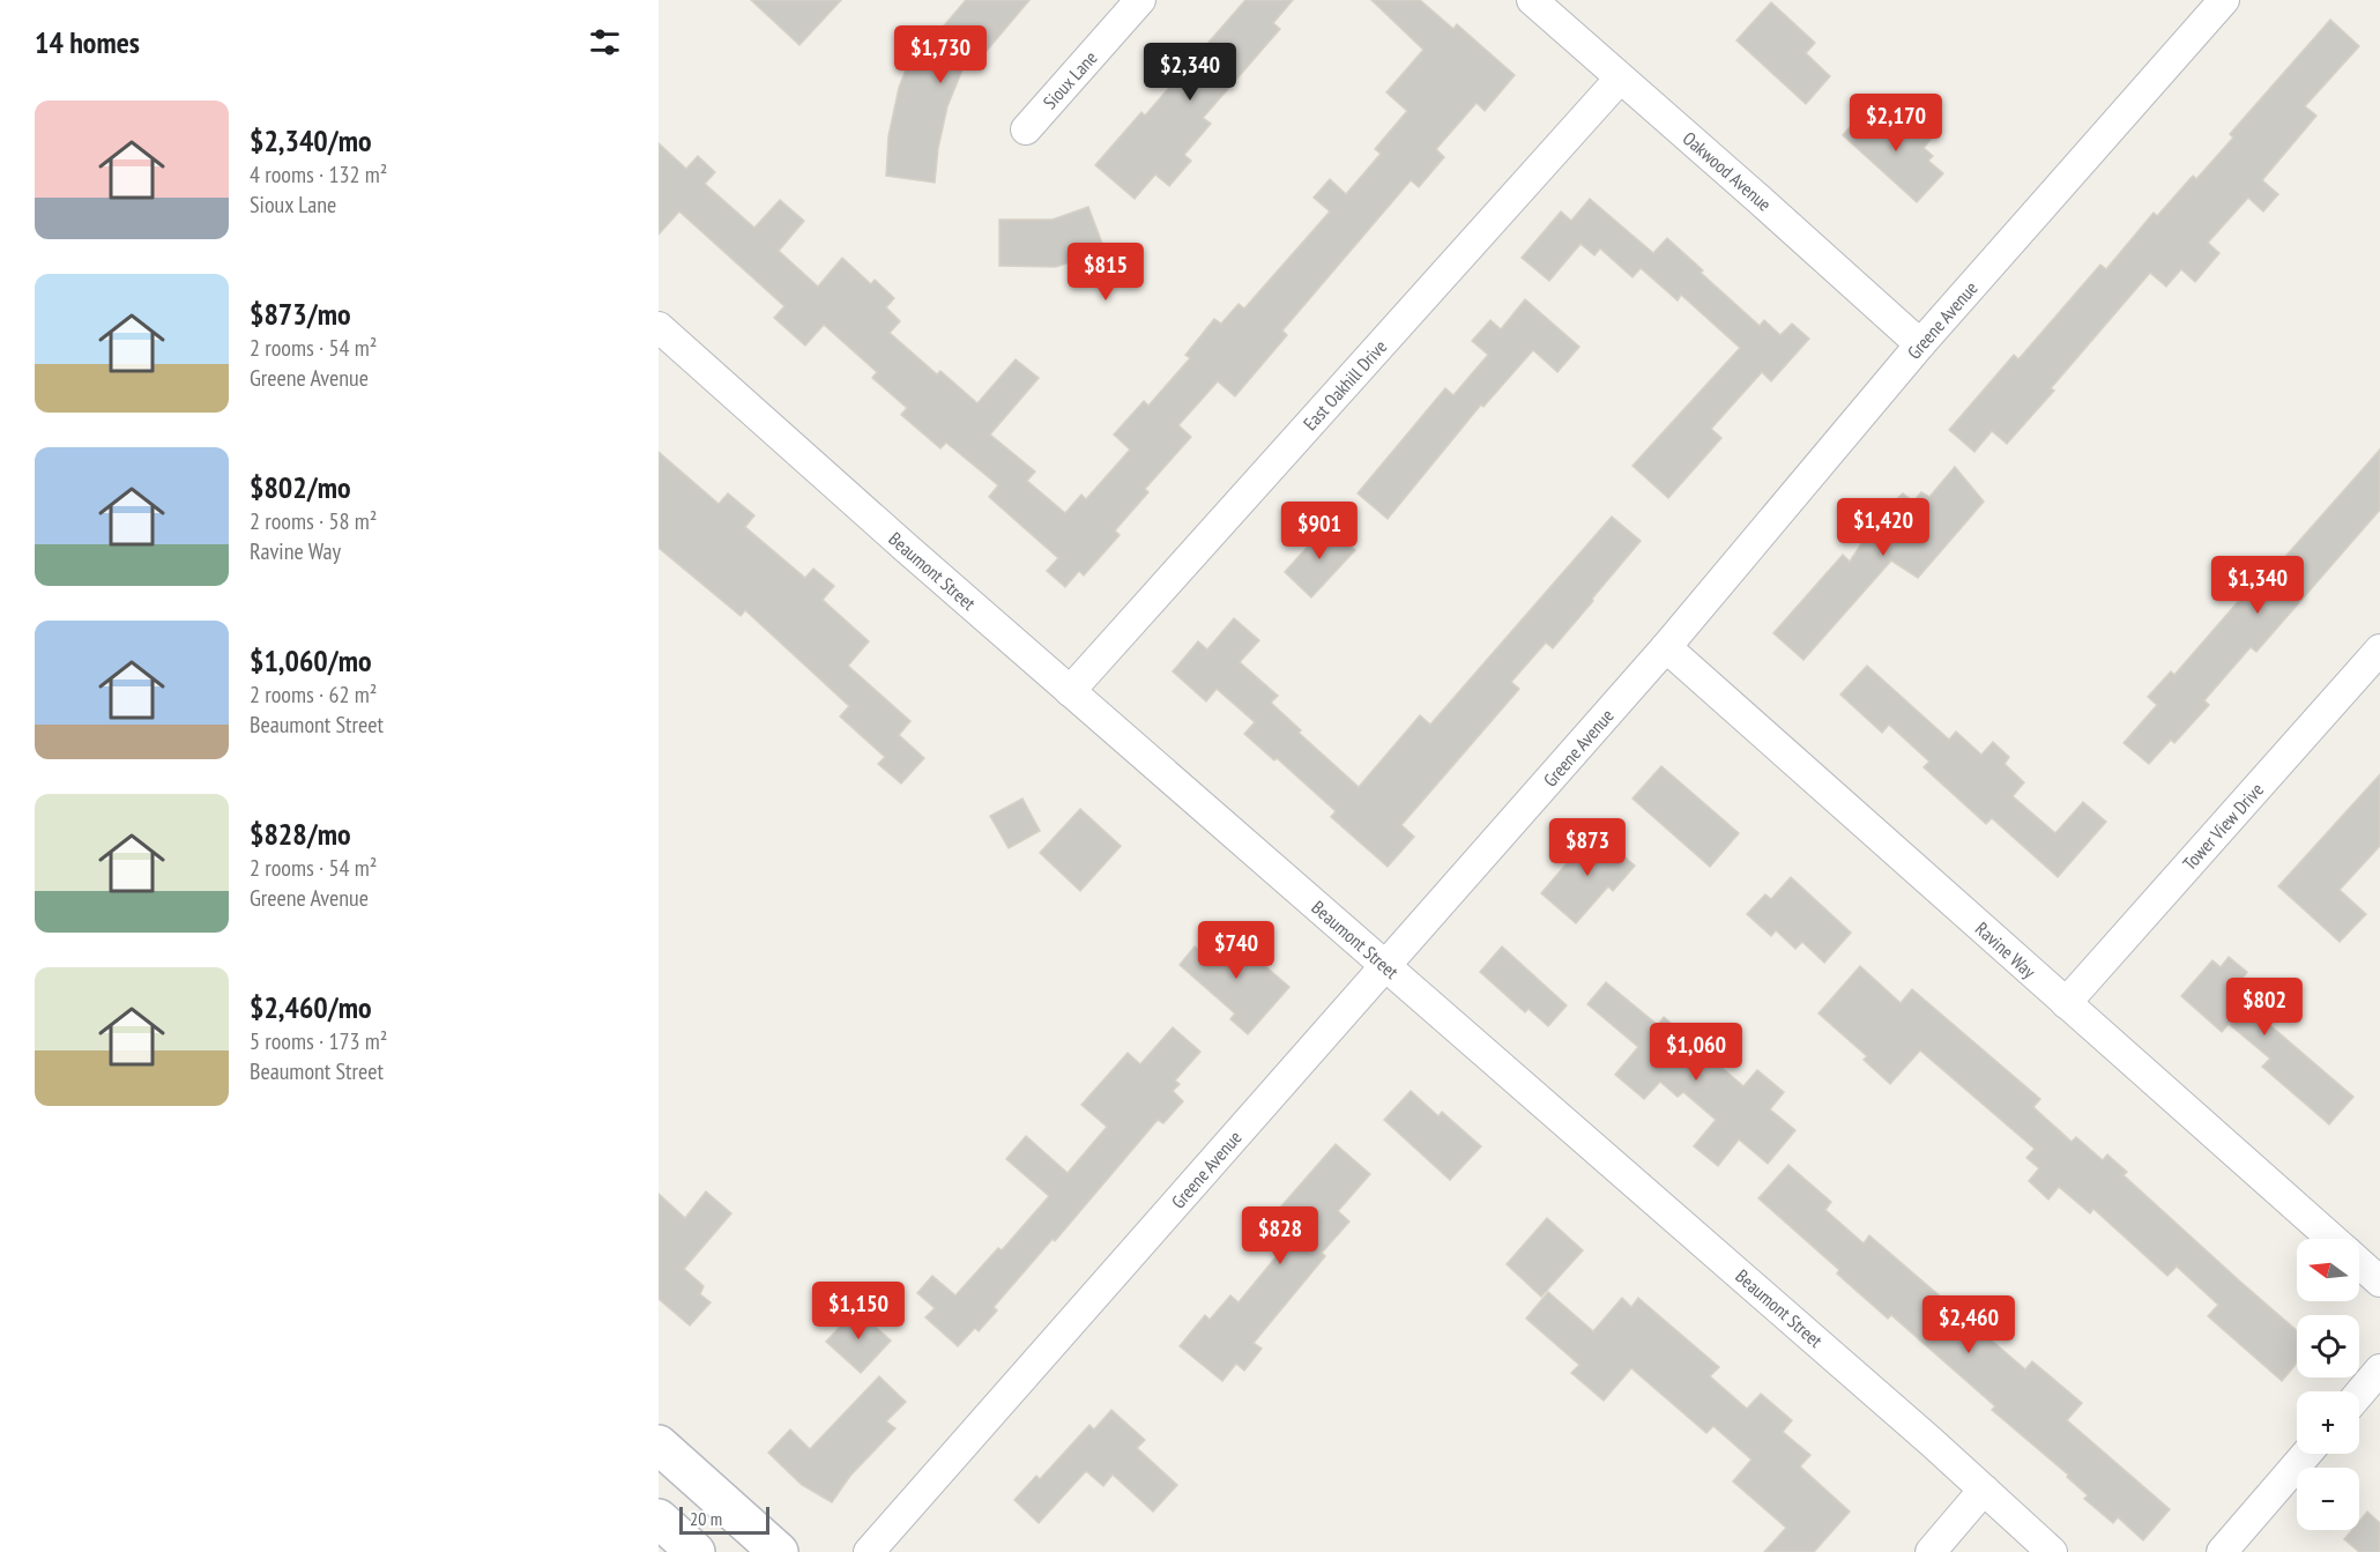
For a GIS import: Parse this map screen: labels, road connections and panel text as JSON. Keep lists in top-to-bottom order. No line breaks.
{"streets":{"street":["Sioux Lane","Oakwood Avenue","Greene Avenue","East Oakhill Drive","Beaumont Street","Tower View Drive","Ravine Way"]},"crossings":[["Oakwood Avenue","Greene Avenue"],["Oakwood Avenue","East Oakhill Drive"],["Greene Avenue","Beaumont Street"],["Greene Avenue","Ravine Way"],["East Oakhill Drive","Beaumont Street"],["Tower View Drive","Ravine Way"]],"scale_bar":"20 m","north":"left","page":{"heading":"14 homes","price":["$1,730","$2,340","$2,170","$815","$1,420","$901","$1,340","$873","$740","$802","$1,060","$828","$1,150","$2,460"],"list":[{"name":"$2,340/mo","note":"4 rooms · 132 m² · Sioux Lane"},{"name":"$873/mo","note":"2 rooms · 54 m² · Greene Avenue"},{"name":"$802/mo","note":"2 rooms · 58 m² · Ravine Way"},{"name":"$1,060/mo","note":"2 rooms · 62 m² · Beaumont Street"},{"name":"$828/mo","note":"2 rooms · 54 m² · Greene Avenue"},{"name":"$2,460/mo","note":"5 rooms · 173 m² · Beaumont Street"}],"map_buttons":["+","−"],"scale":"20 m"}}
